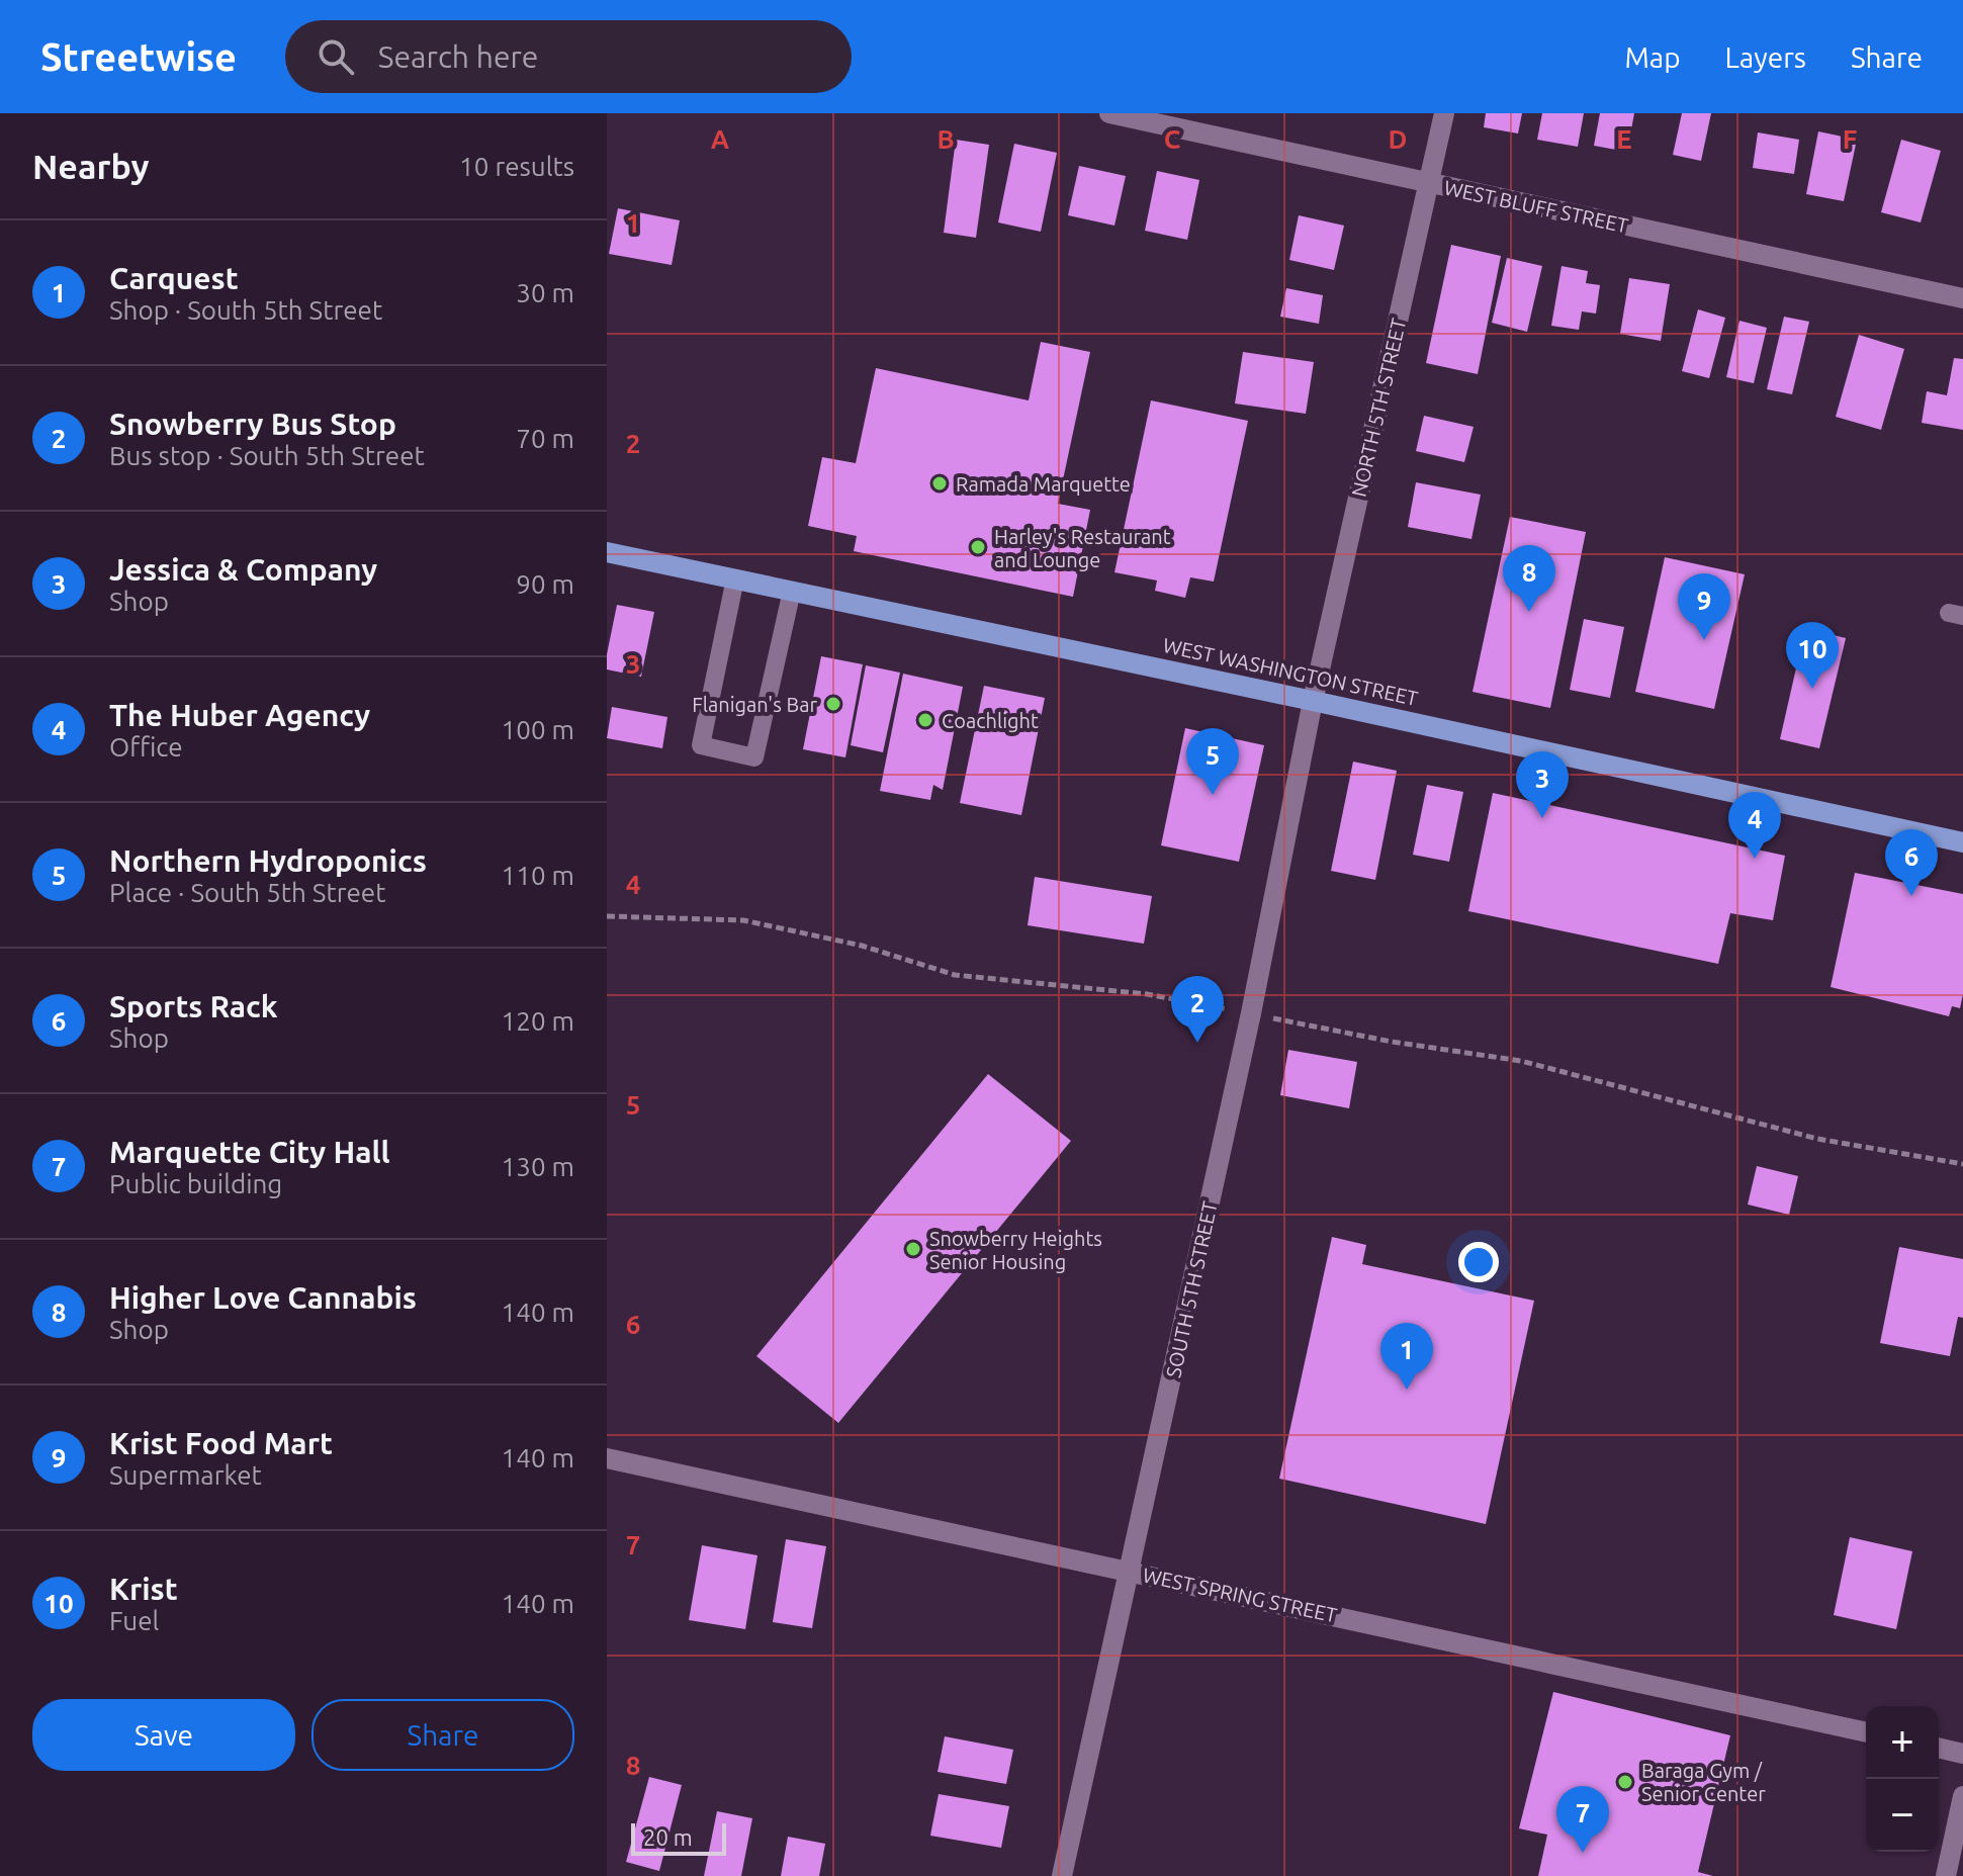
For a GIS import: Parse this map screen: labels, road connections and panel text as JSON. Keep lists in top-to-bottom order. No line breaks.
{"streets":{"main road":["WEST WASHINGTON STREET"],"street":["WEST BLUFF STREET","NORTH 5TH STREET","SOUTH 5TH STREET","WEST SPRING STREET"]},"crossings":[["WEST BLUFF STREET","NORTH 5TH STREET"],["NORTH 5TH STREET","WEST WASHINGTON STREET"],["NORTH 5TH STREET","SOUTH 5TH STREET"],["WEST WASHINGTON STREET","SOUTH 5TH STREET"],["SOUTH 5TH STREET","WEST SPRING STREET"]],"places":["Ramada Marquette","Harley's Restaurant and Lounge","Flanigan's Bar","Coachlight","Snowberry Heights Senior Housing","Baraga Gym / Senior Center"],"scale_bar":"20 m","page":{"header":"Streetwise","search":"Search here","nav":["Map","Layers","Share"],"heading":["Nearby","10 results"],"list":[{"mark":"1","name":"Carquest","note":"Shop · South 5th Street","value":"30 m"},{"mark":"2","name":"Snowberry Bus Stop","note":"Bus stop · South 5th Street","value":"70 m"},{"mark":"3","name":"Jessica & Company","note":"Shop","value":"90 m"},{"mark":"4","name":"The Huber Agency","note":"Office","value":"100 m"},{"mark":"5","name":"Northern Hydroponics","note":"Place · South 5th Street","value":"110 m"},{"mark":"6","name":"Sports Rack","note":"Shop","value":"120 m"},{"mark":"7","name":"Marquette City Hall","note":"Public building","value":"130 m"},{"mark":"8","name":"Higher Love Cannabis","note":"Shop","value":"140 m"},{"mark":"9","name":"Krist Food Mart","note":"Supermarket","value":"140 m"},{"mark":"10","name":"Krist","note":"Fuel","value":"140 m"}],"pins":["8","9","10","5","3","4","6","2","1","7"],"buttons":["Save","Share"],"map_buttons":["+","−"],"scale":"20 m"},"grid":{"columns":["A","B","C","D","E","F"],"rows":["1","2","3","4","5","6","7","8"]}}
